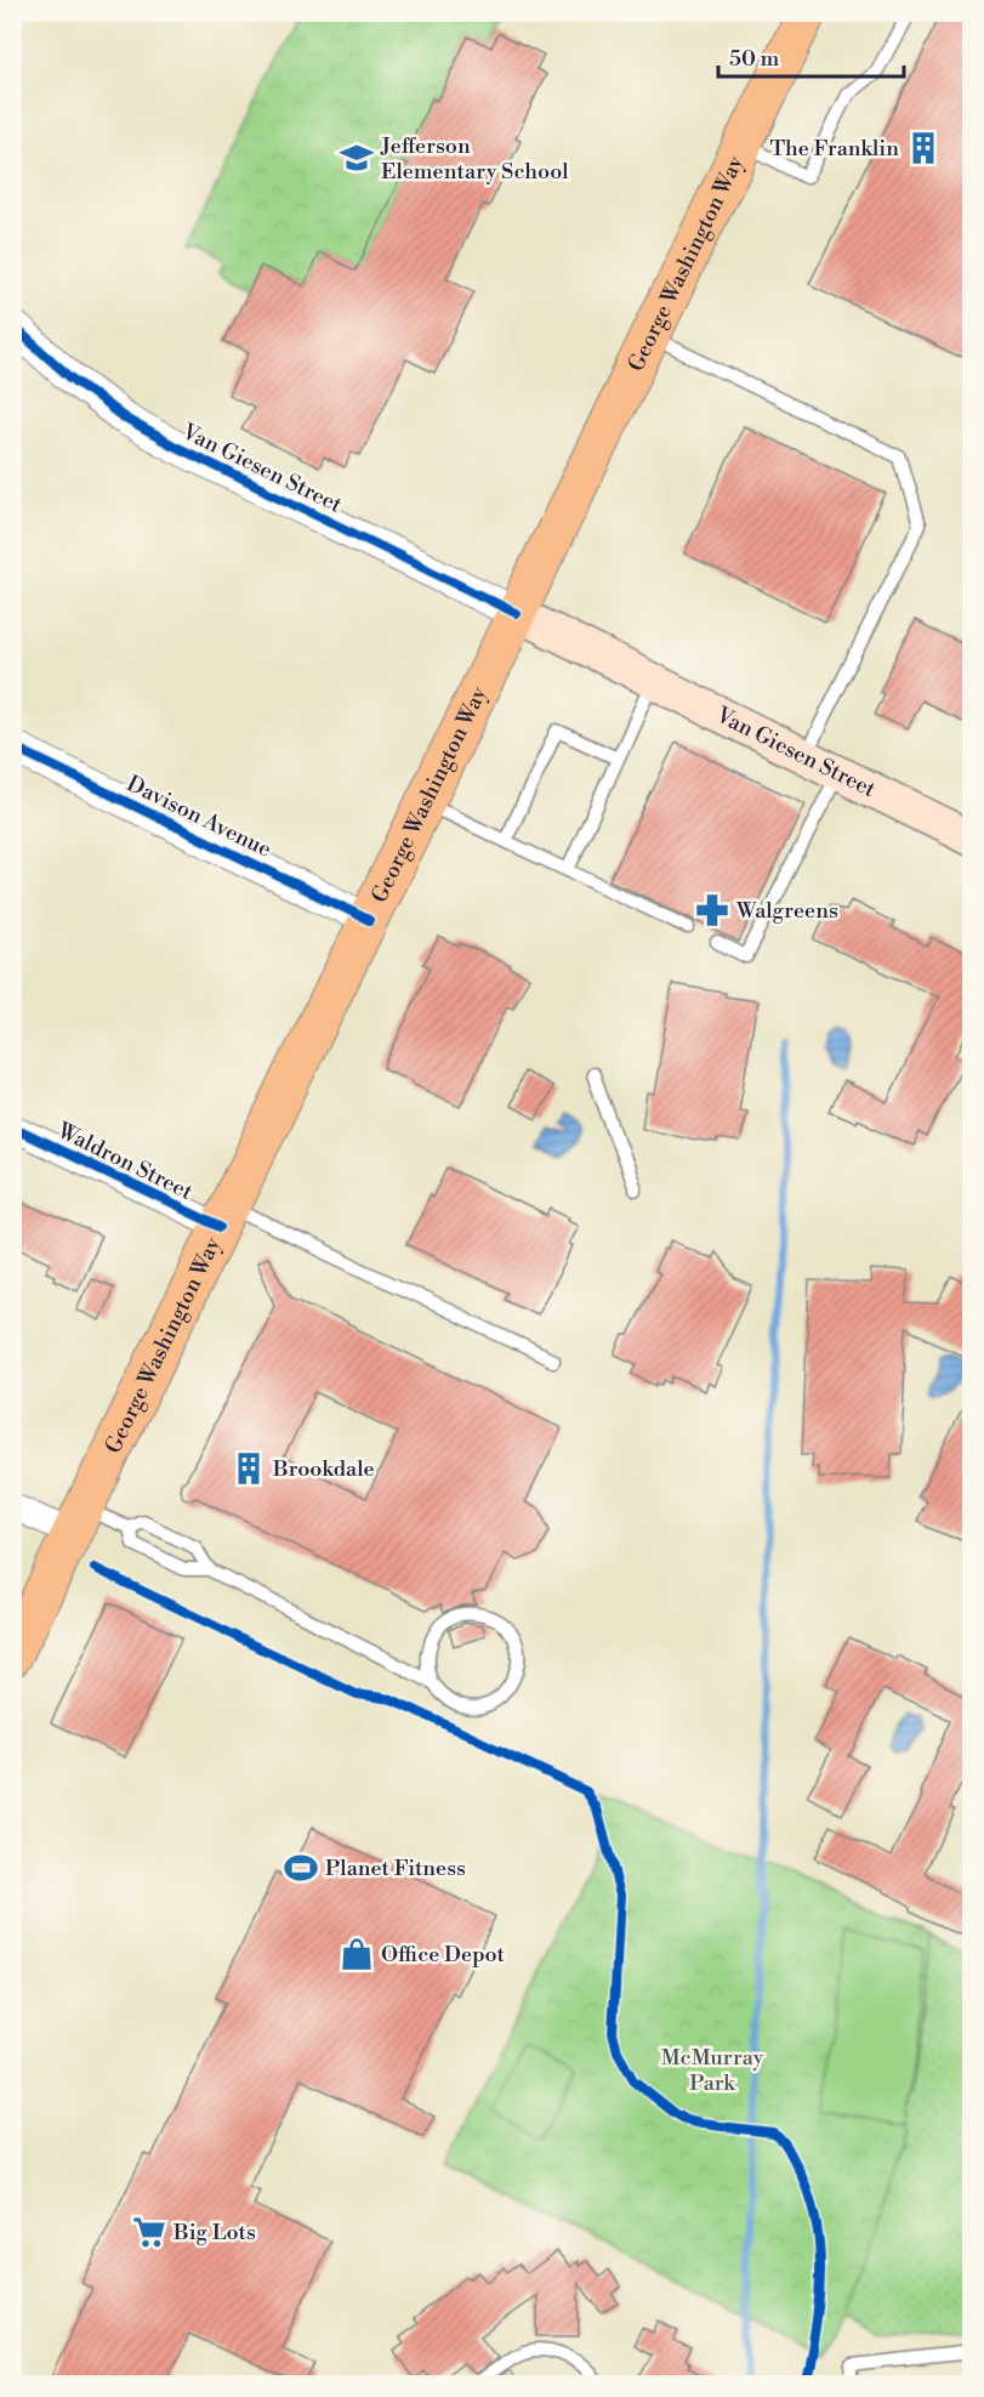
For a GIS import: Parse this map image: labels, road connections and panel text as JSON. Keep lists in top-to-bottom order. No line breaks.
{"streets":{"main road":["George Washington Way","Van Giesen Street"],"street":["Davison Avenue","Waldron Street"]},"crossings":[["George Washington Way","Van Giesen Street"],["George Washington Way","Davison Avenue"],["George Washington Way","Waldron Street"]],"parks":["McMurray Park"],"places":{"building":["The Franklin","Brookdale"],"school or university":["Jefferson Elementary School"],"pharmacy":["Walgreens"],"sports":["Planet Fitness"],"shop":["Office Depot"],"supermarket":["Big Lots"]},"scale_bar":"50 m"}
